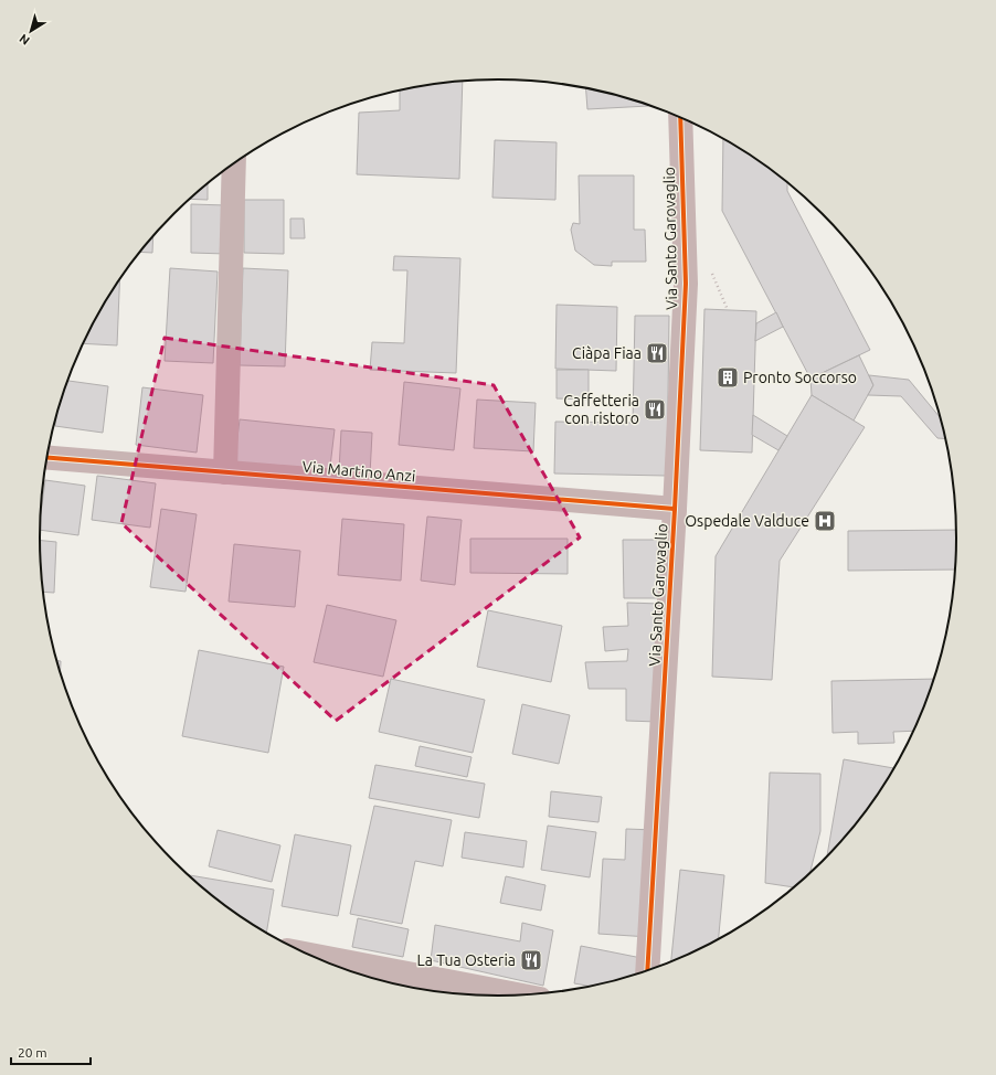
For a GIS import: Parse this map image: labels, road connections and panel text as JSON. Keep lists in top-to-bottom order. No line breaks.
{"streets":{"street":["Via Santo Garovaglio","Via Martino Anzi"]},"crossings":[["Via Santo Garovaglio","Via Martino Anzi"]],"places":{"restaurant":["Ciàpa Fiaa","Caffetteria con ristoro","La Tua Osteria"],"building":["Pronto Soccorso"],"hospital":["Ospedale Valduce"]},"scale_bar":"20 m","north":"bottom left"}
